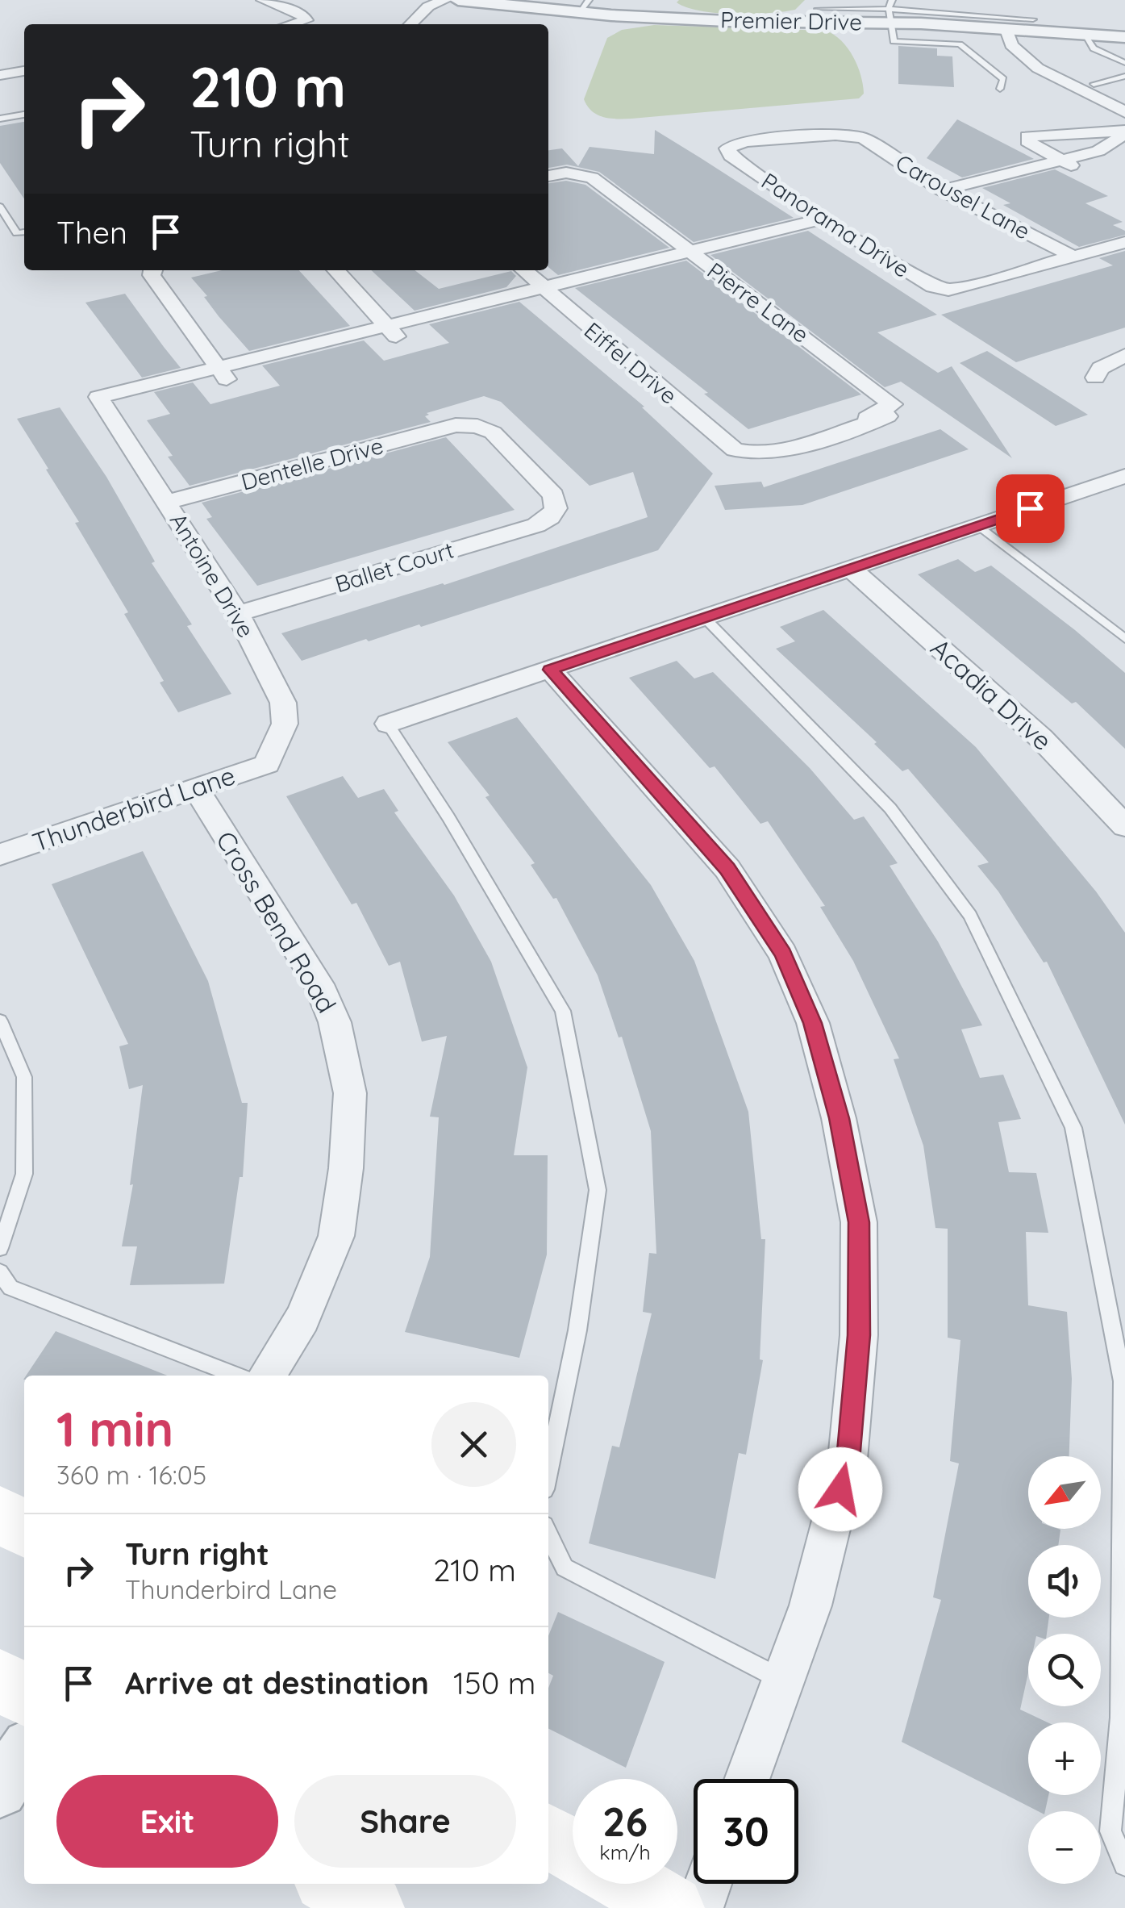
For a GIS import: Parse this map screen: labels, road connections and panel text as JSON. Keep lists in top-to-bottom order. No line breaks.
{"streets":{"street":["Premier Drive","Carousel Lane","Panorama Drive","Pierre Lane","Eiffel Drive","Dentelle Drive","Ballet Court","Antoine Drive","Acadia Drive","Thunderbird Lane","Cross Bend Road"]},"crossings":[["Carousel Lane","Panorama Drive"],["Pierre Lane","Eiffel Drive"],["Dentelle Drive","Ballet Court"],["Dentelle Drive","Antoine Drive"],["Ballet Court","Antoine Drive"],["Antoine Drive","Thunderbird Lane"],["Thunderbird Lane","Cross Bend Road"]],"north":"bottom left","page":{"turn":["210 m","Turn right"],"then":"Then","heading":["1 min","360 m · 16:05"],"map_buttons":["+","−"],"list":[{"name":"Turn right","note":"Thunderbird Lane","value":"210 m"},{"name":"Arrive at destination","value":"150 m"}],"buttons":["Exit","Share"],"speed":"26 km/h","limit":"30"}}
